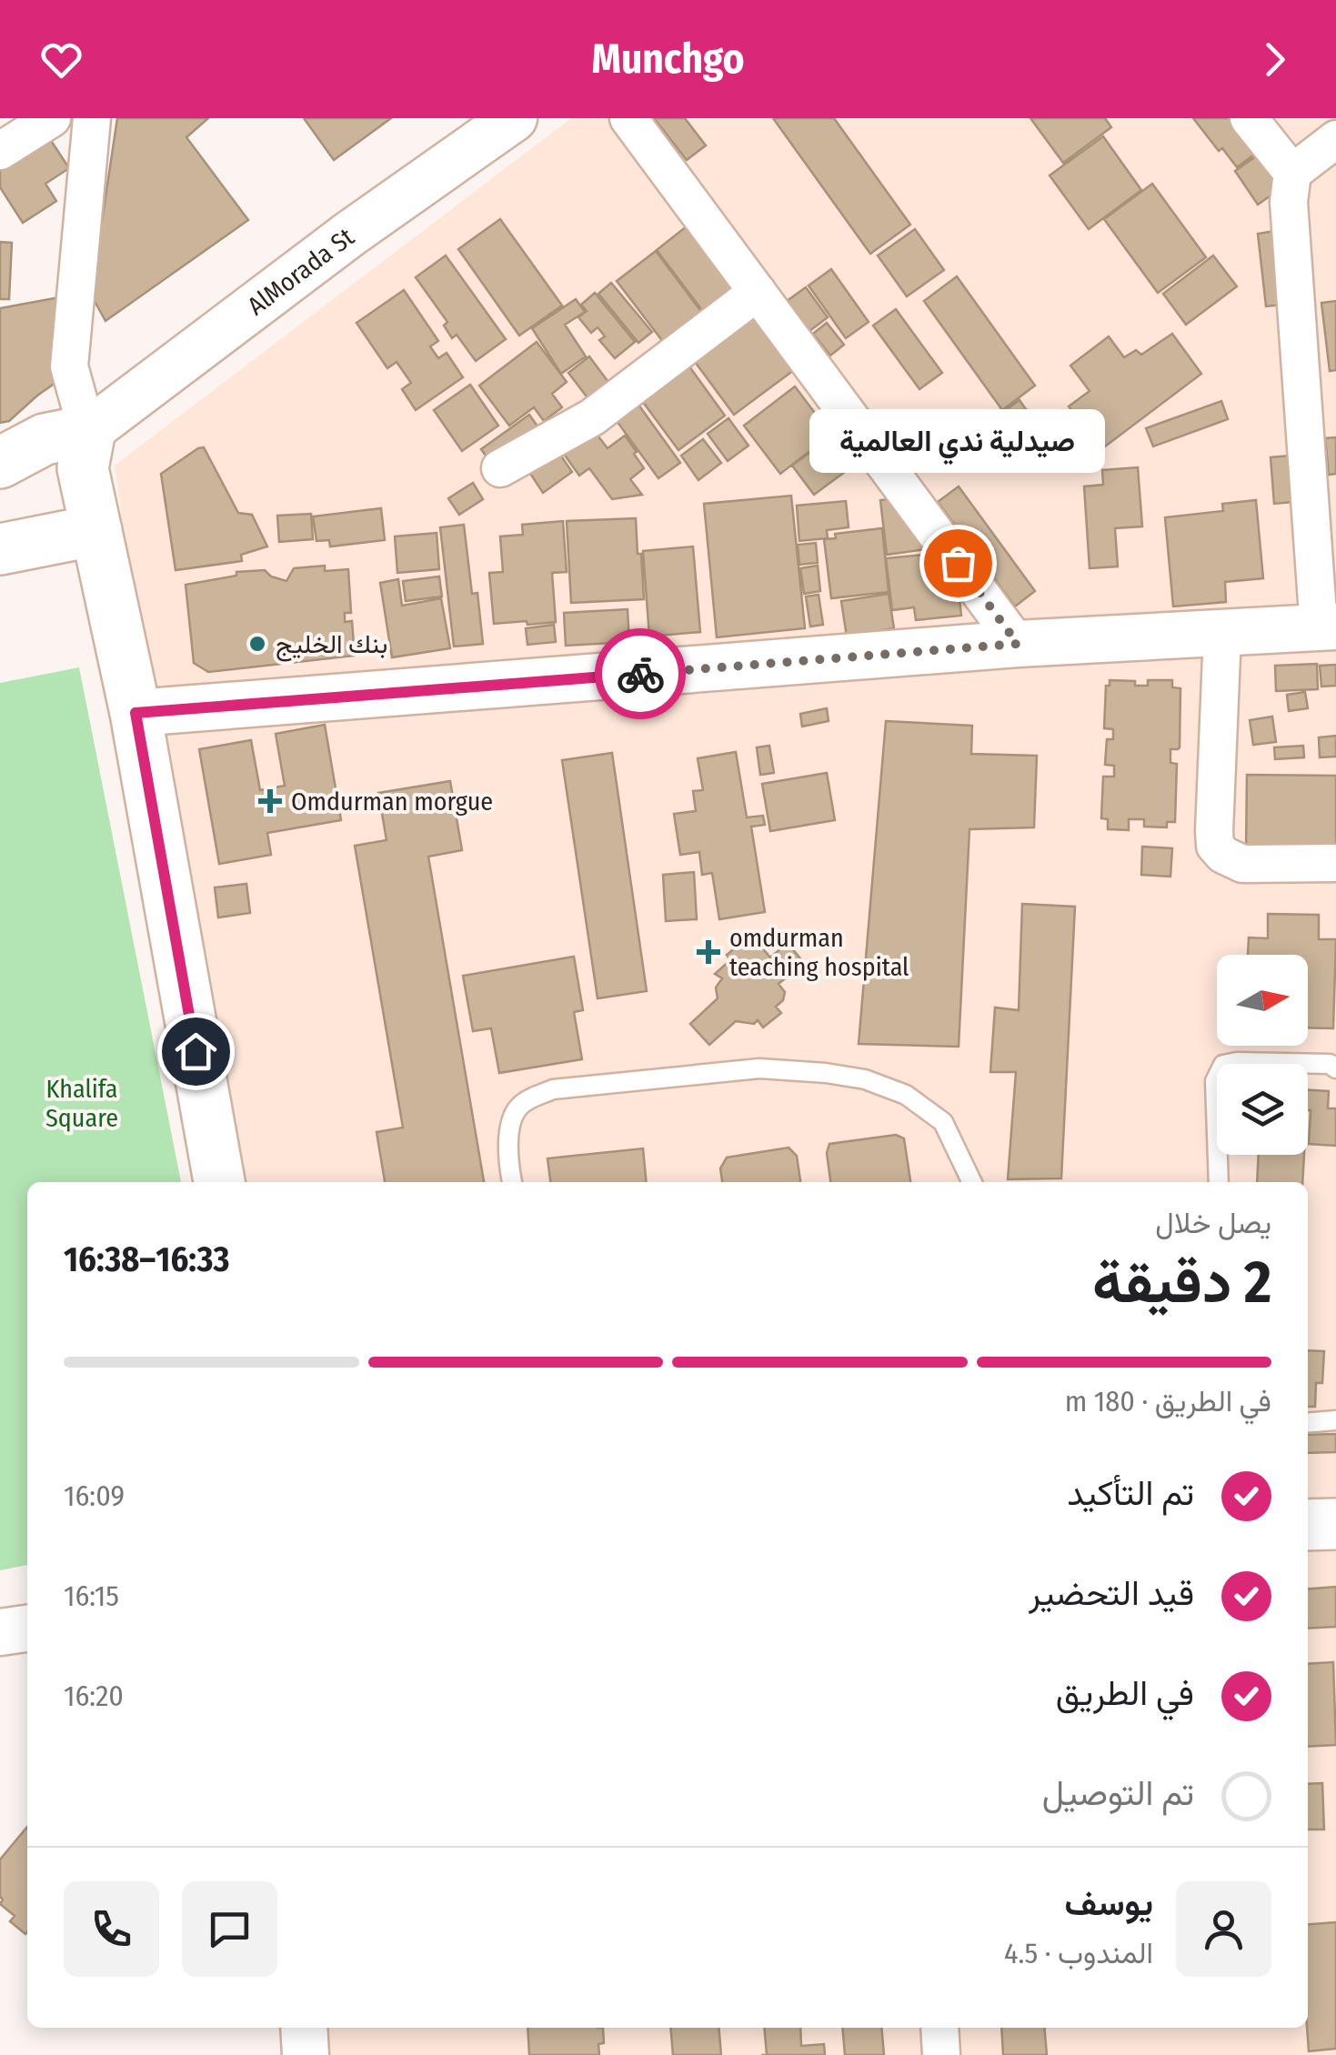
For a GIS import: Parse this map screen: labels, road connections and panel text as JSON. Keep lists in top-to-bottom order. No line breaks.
{"streets":{"street":["AlMorada St"]},"parks":["Khalifa Square"],"places":{"other":["صيدلية ندي العالمية","بنك الخليج"],"health":["Omdurman morgue","omdurman teaching hospital"]},"north":"right","page":{"header":"Munchgo","bubble":"صيدلية ندي العالمية","heading":["2 دقيقة","يصل خلال","16:33–16:38"],"panel":["يوسف","المندوب · 4.5"],"bar":"في الطريق · 180 m","list":[["تم التأكيد","16:09"],["قيد التحضير","16:15"],["في الطريق","16:20"],"تم التوصيل"]}}
